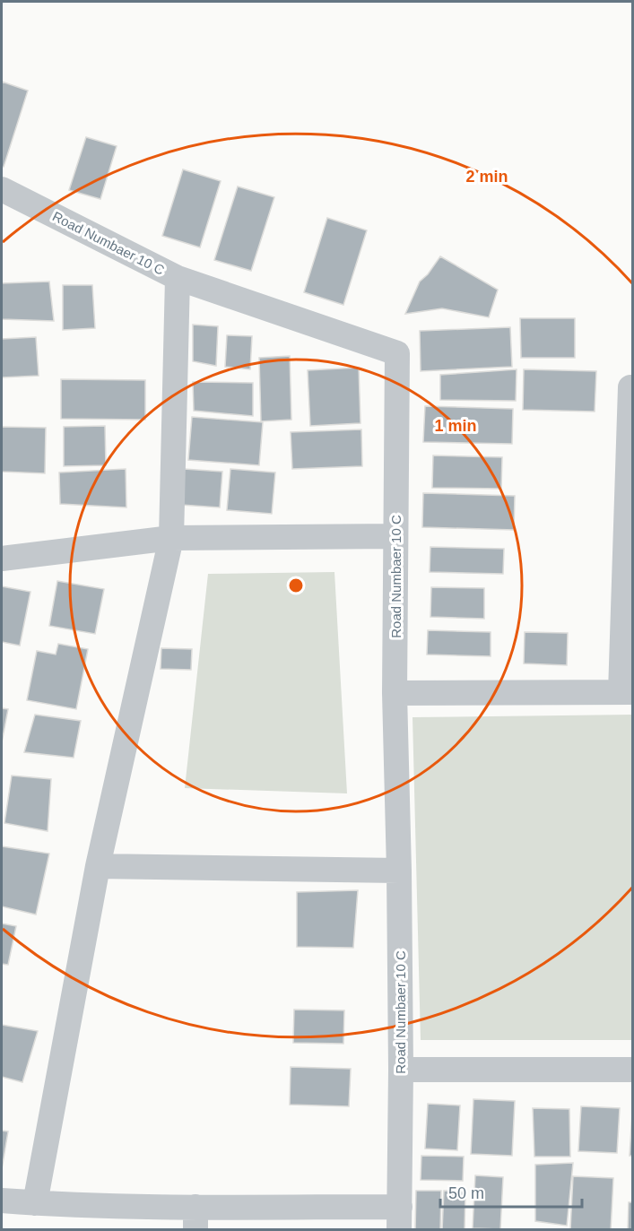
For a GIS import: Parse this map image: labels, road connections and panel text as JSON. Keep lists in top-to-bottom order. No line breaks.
{"streets":{"street":["Road Numbaer 10 C"]},"scale_bar":"50 m","rings":["2 min","1 min"]}
